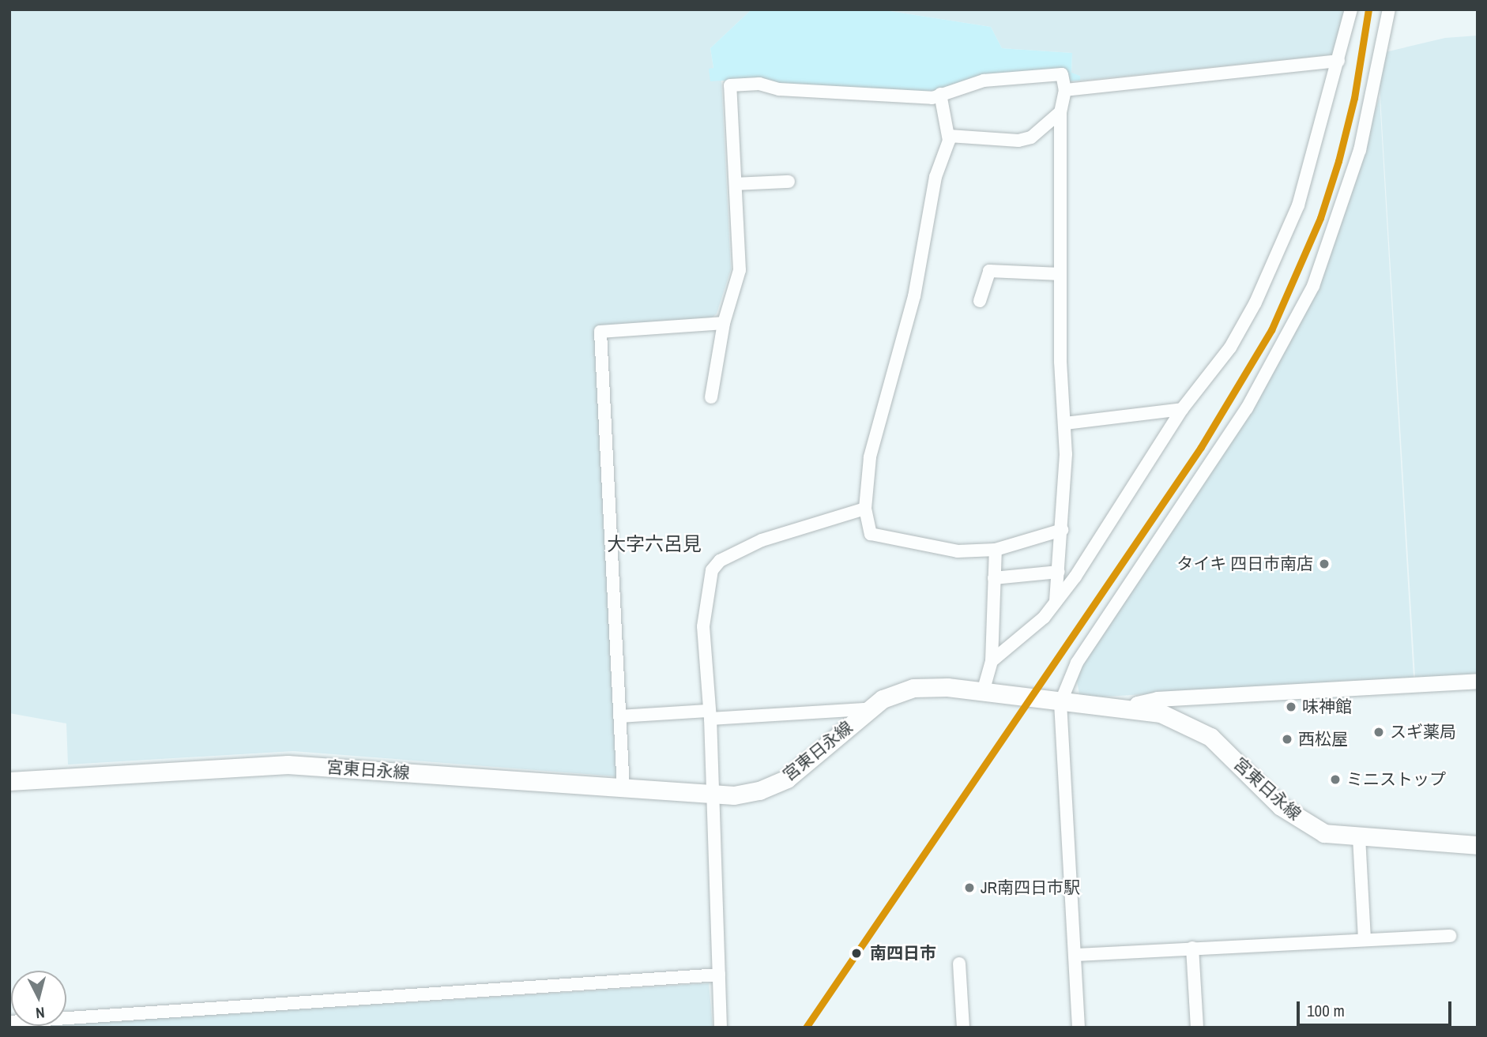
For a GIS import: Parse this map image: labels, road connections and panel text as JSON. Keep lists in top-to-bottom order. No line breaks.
{"streets":{"main road":["宮東日永線"]},"districts":["大字六呂見"],"places":["タイキ 四日市南店","味神館","スギ薬局","西松屋","ミニストップ","JR南四日市駅","南四日市"],"scale_bar":"100 m","north":"bottom"}
